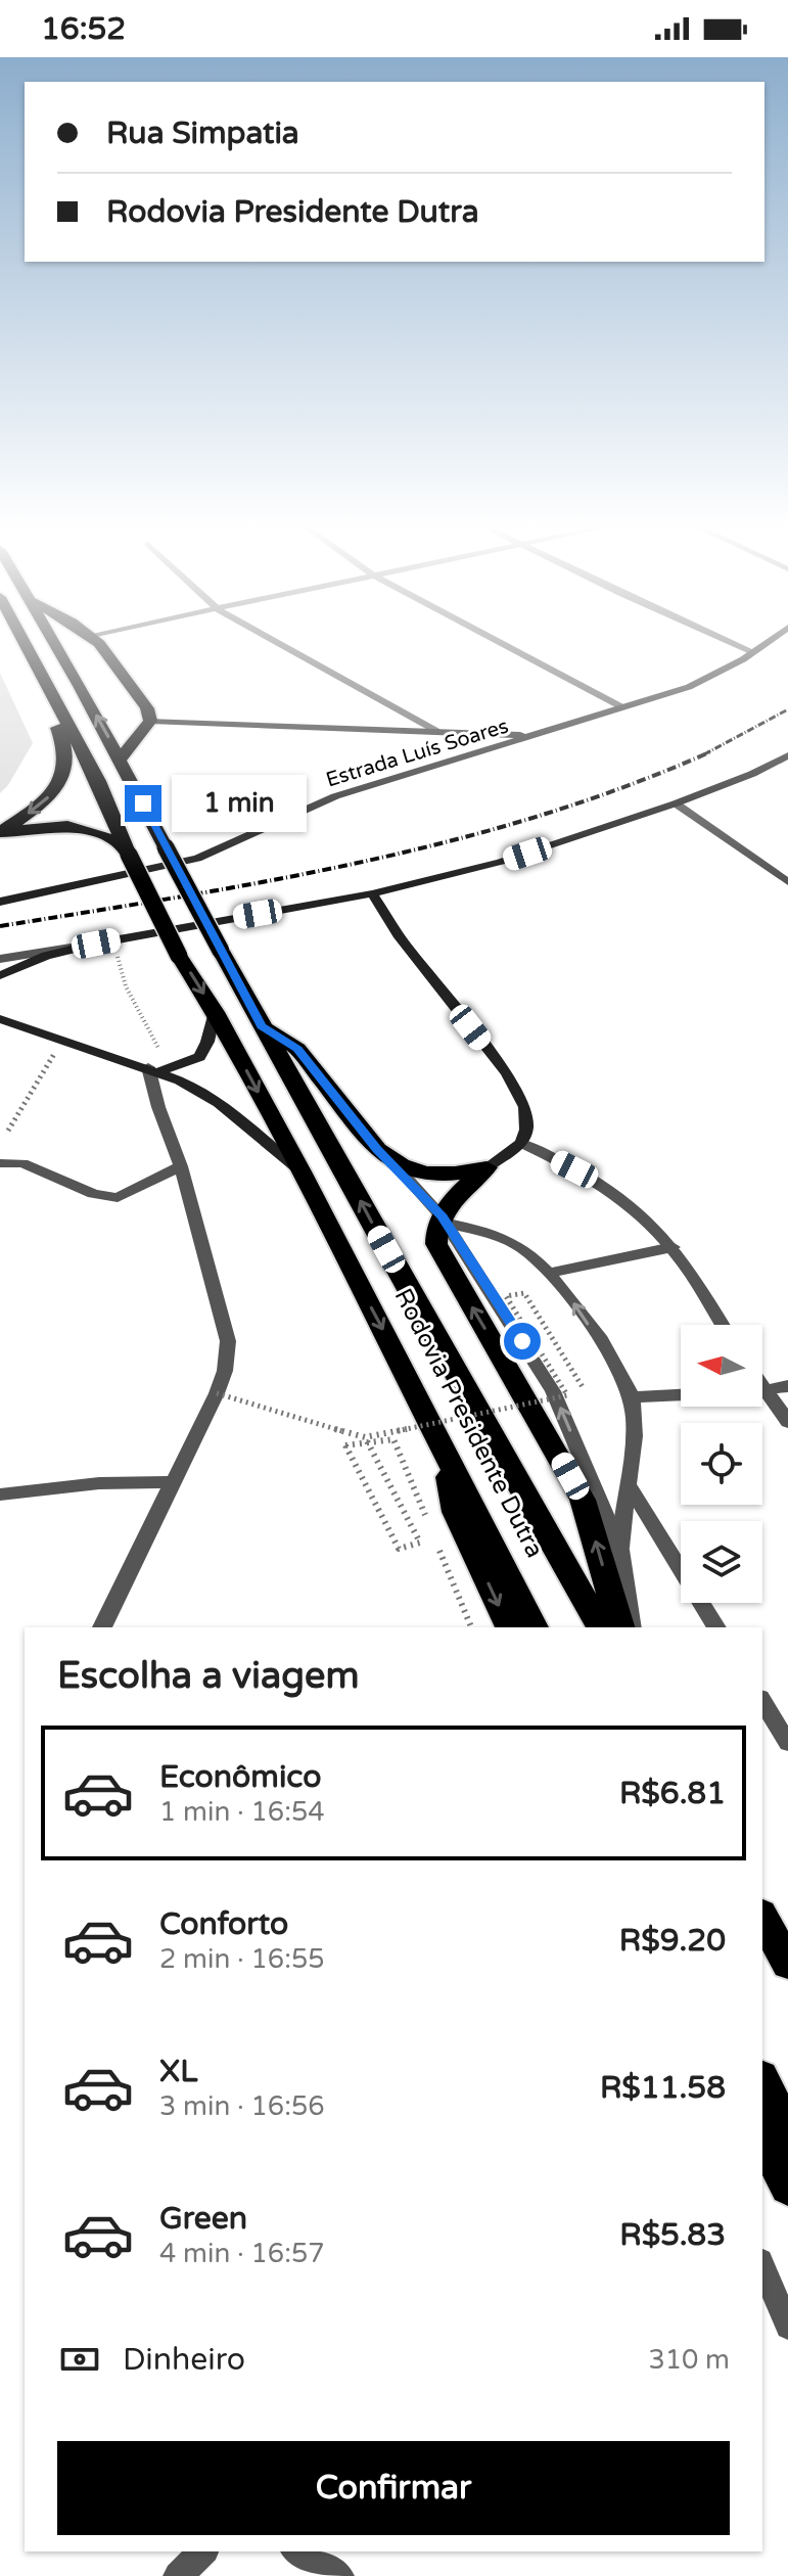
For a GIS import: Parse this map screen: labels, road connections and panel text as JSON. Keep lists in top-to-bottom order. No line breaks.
{"streets":{"highway":["Rodovia Presidente Dutra"],"main road":["Estrada Luís Soares"]},"north":"left","page":{"status":"16:52","banner":["Rua Simpatia","Rodovia Presidente Dutra"],"bubble":"1 min","heading":"Escolha a viagem","list":[{"name":"Econômico","note":"1 min · 16:54","value":"R$6.81"},{"name":"Conforto","note":"2 min · 16:55","value":"R$9.20"},{"name":"XL","note":"3 min · 16:56","value":"R$11.58"},{"name":"Green","note":"4 min · 16:57","value":"R$5.83"}],"pay":["Dinheiro","310 m"],"buttons":"Confirmar"}}
